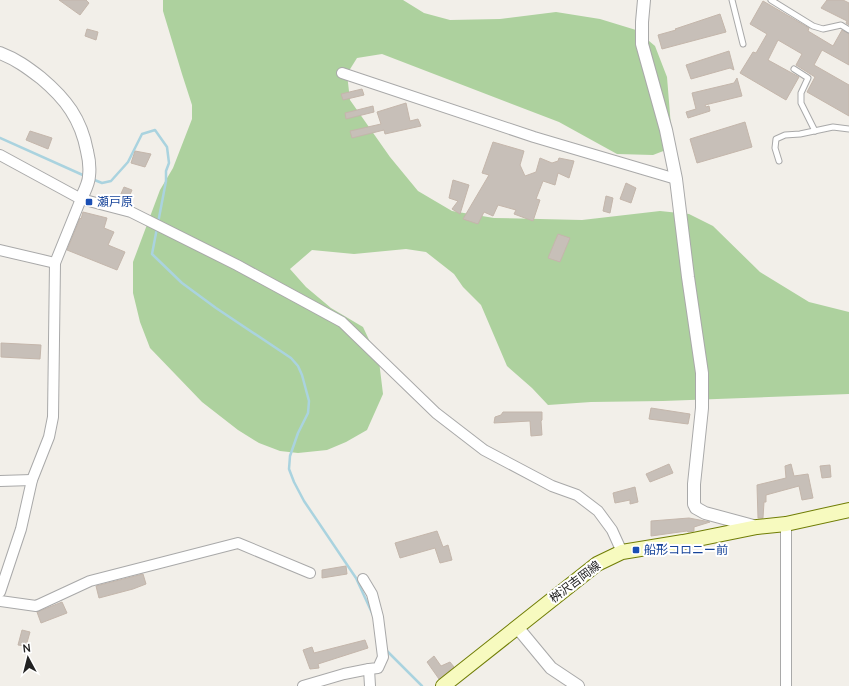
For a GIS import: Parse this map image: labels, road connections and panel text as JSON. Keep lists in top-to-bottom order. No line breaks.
{"streets":{"main road":["桝沢吉岡線"]},"places":{"transit":["瀬戸原","船形コロニー前"]},"north":"top"}
